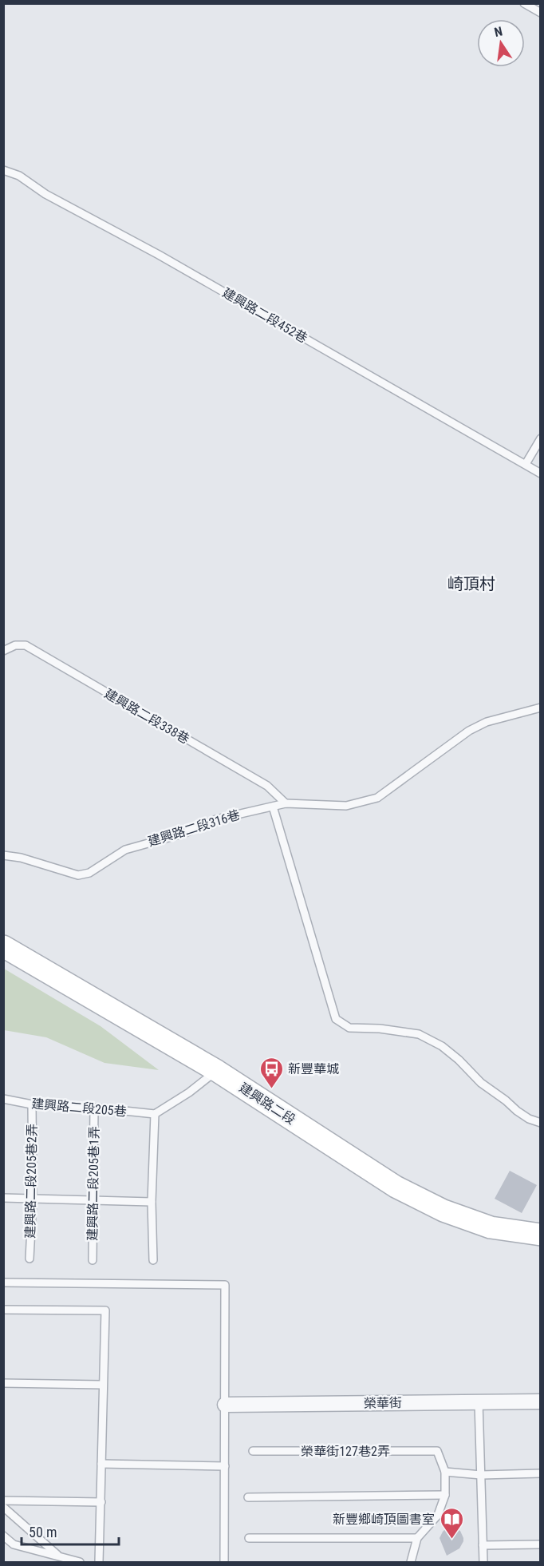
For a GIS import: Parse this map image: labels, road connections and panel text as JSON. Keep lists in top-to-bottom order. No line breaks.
{"streets":{"street":["建興路二段","榮華街"],"lane":["建興路二段452巷","建興路二段338巷","建興路二段316巷","建興路二段205巷","建興路二段205巷2弄","建興路二段205巷1弄","榮華街127巷2弄"]},"crossings":[["建興路二段338巷","建興路二段316巷"],["建興路二段205巷","建興路二段205巷2弄"],["建興路二段205巷","建興路二段205巷1弄"]],"districts":["崎頂村"],"places":{"bus stop":["新豐華城"],"library":["新豐鄉崎頂圖書室"]},"scale_bar":"50 m","north":"top"}
